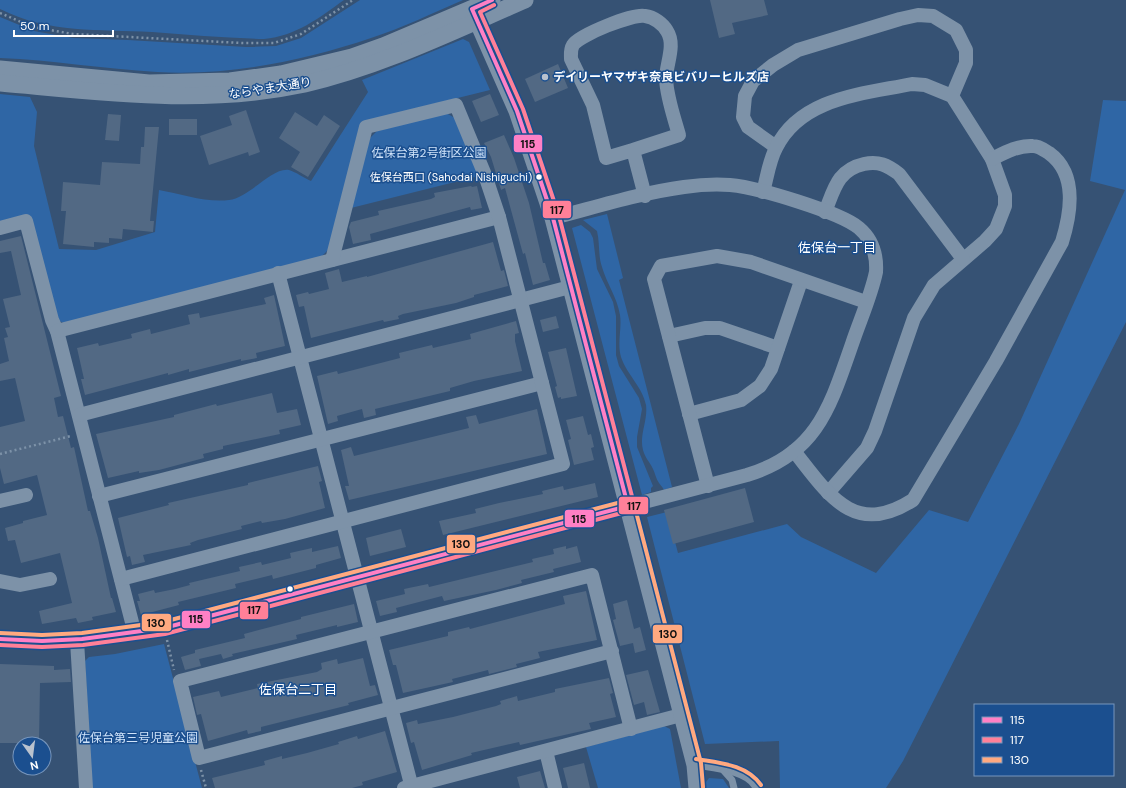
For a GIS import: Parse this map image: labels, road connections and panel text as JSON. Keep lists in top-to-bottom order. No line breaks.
{"streets":{"street":["ならやま大通り"]},"districts":["佐保台一丁目","佐保台二丁目"],"parks":["佐保台第2号街区公園","佐保台第三号児童公園"],"places":["デイリーヤマザキ奈良ビバリーヒルズ店","佐保台西口 (Sahodai Nishiguchi)"],"lines":["transit line 115","transit line 117","transit line 130"],"legend":["115","117","130"],"scale_bar":"50 m","north":"bottom"}
